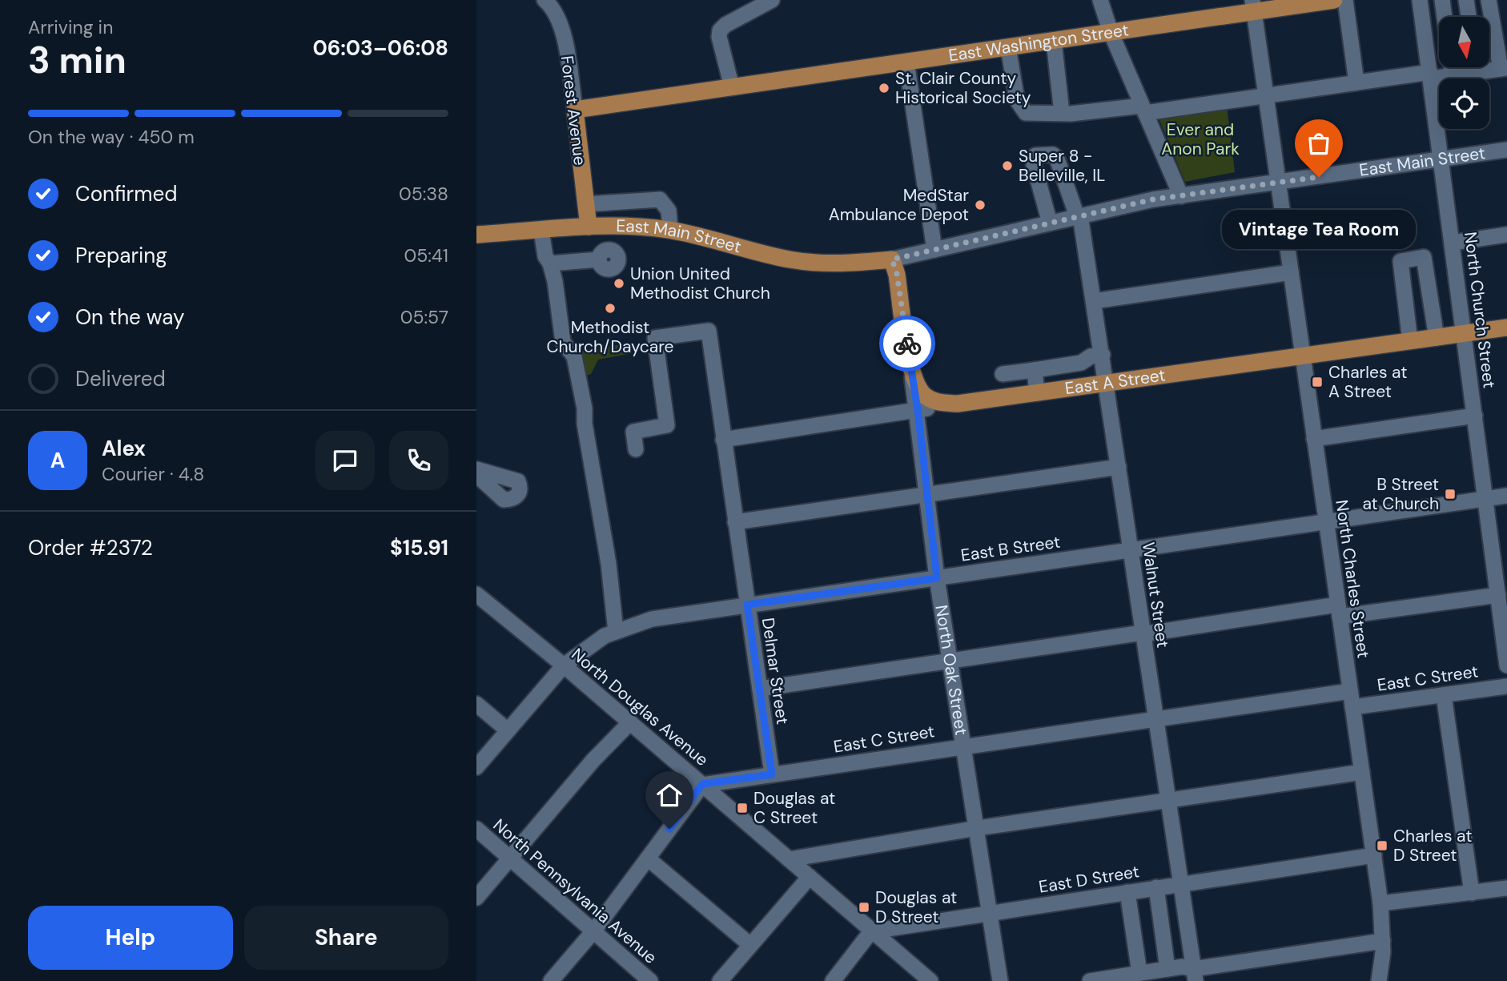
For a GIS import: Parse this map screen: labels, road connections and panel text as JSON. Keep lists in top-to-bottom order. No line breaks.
{"streets":{"main road":["East Washington Street","Forest Avenue","East Main Street","East A Street","North Oak Street"],"street":["North Church Street","East B Street","North Charles Street","Walnut Street","Delmar Street","East C Street","North Douglas Avenue","East D Street","North Pennsylvania Avenue"]},"crossings":[["East Washington Street","Forest Avenue"],["East Washington Street","North Charles Street"],["Forest Avenue","East Main Street"],["East Main Street","North Church Street"],["East Main Street","North Charles Street"],["East Main Street","Walnut Street"],["East Main Street","North Oak Street"],["North Church Street","East A Street"],["North Church Street","East B Street"],["East A Street","North Charles Street"],["East A Street","Walnut Street"],["East A Street","North Oak Street"],["East A Street","Delmar Street"],["East B Street","North Charles Street"],["East B Street","Walnut Street"],["East B Street","North Oak Street"],["East B Street","Delmar Street"],["East B Street","North Douglas Avenue"],["North Charles Street","East C Street"],["North Charles Street","East D Street"],["Walnut Street","East C Street"],["Walnut Street","East D Street"],["North Oak Street","East C Street"],["North Oak Street","East D Street"],["Delmar Street","East C Street"],["East C Street","North Douglas Avenue"],["North Douglas Avenue","East D Street"]],"parks":["Ever and Anon Park"],"places":{"other":["St. Clair County Historical Society","Super 8 - Belleville, IL","Vintage Tea Room","MedStar Ambulance Depot","Union United Methodist Church","Methodist Church/Daycare"],"transit":["Charles at A Street","B Street at Church","Douglas at C Street","Charles at D Street","Douglas at D Street"]},"north":"bottom","page":{"heading":["3 min","Arriving in","06:03–06:08"],"panel":["Alex","Courier · 4.8","Order #2372","$15.91"],"bar":"On the way · 450 m","list":[["Confirmed","05:38"],["Preparing","05:41"],["On the way","05:57"],"Delivered"],"bubble":"Vintage Tea Room","round":"A","buttons":["Help","Share"]}}
